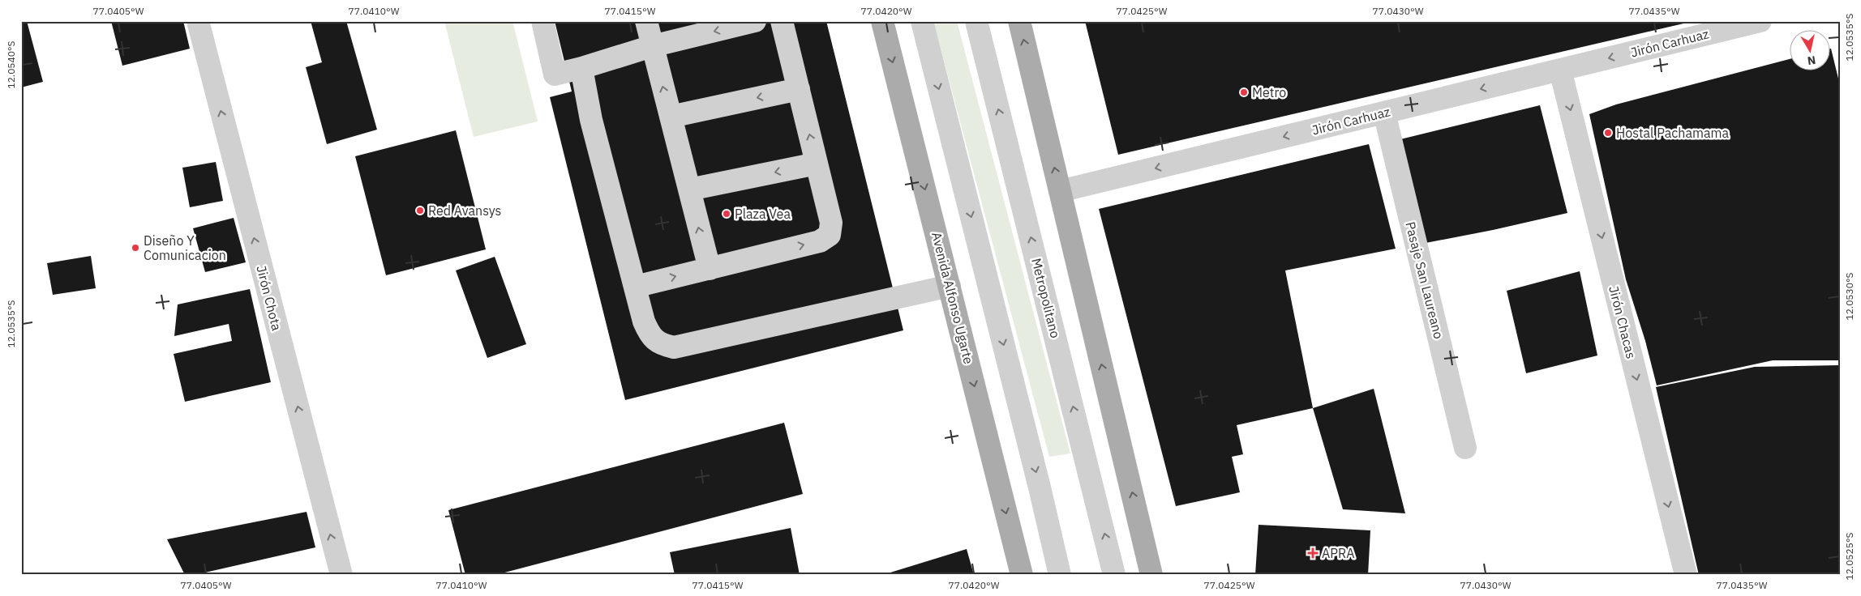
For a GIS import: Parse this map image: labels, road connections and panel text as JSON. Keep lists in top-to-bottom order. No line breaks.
{"streets":{"main road":["Avenida Alfonso Ugarte"],"street":["Jirón Carhuaz","Pasaje San Laureano","Jirón Chota","Metropolitano","Jirón Chacas"]},"crossings":[["Jirón Carhuaz","Pasaje San Laureano"],["Jirón Carhuaz","Jirón Chacas"]],"one_way":["Jirón Carhuaz","Jirón Chota","Jirón Chacas"],"places":{"other":["Metro","Hostal Pachamama","Red Avansys","Plaza Vea","Diseño Y Comunicacion"],"health":["APRA"]},"north":"bottom","coordinates":["77.0405°W","77.0410°W","77.0415°W","77.0420°W","77.0425°W","77.0430°W","77.0435°W","12.0535°S","12.0540°S","12.0530°S","12.0525°S"]}
